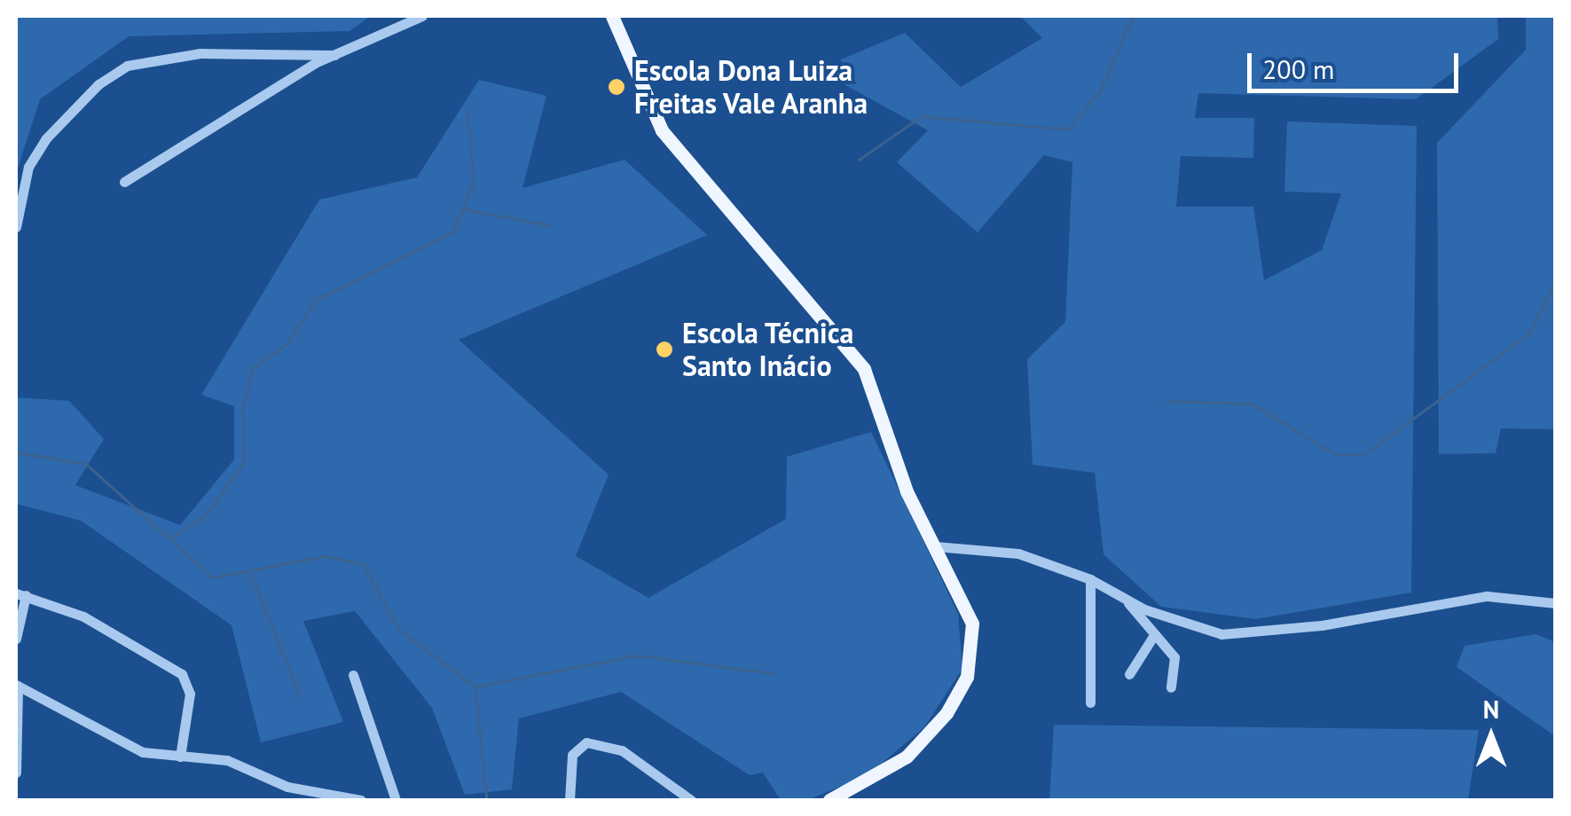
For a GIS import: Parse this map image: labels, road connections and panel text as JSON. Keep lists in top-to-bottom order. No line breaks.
{"places":["Escola Dona Luiza Freitas Vale Aranha","Escola Técnica Santo Inácio"],"scale_bar":"200 m","north":"top"}
